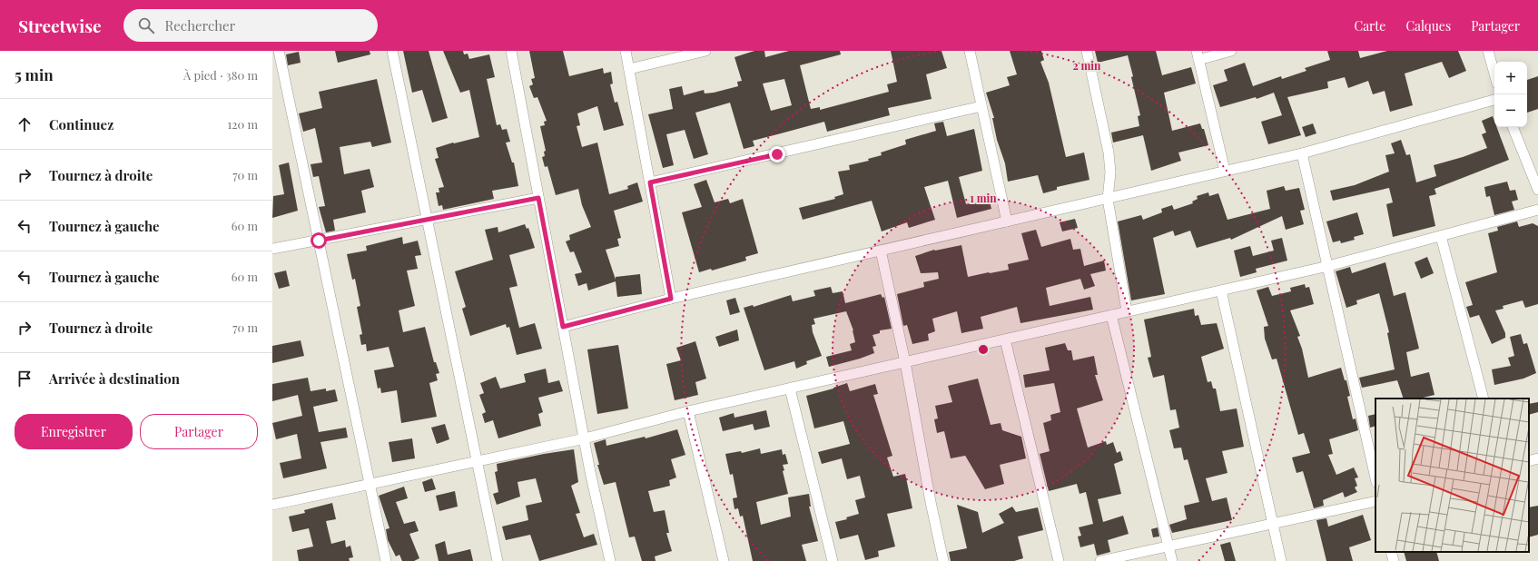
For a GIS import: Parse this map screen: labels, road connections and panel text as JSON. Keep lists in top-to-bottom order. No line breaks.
{"page":{"header":"Streetwise","search":"Rechercher","nav":["Carte","Calques","Partager"],"heading":["5 min","À pied · 380 m"],"map_buttons":["+","−"],"list":[["Continuez","120 m"],["Tournez à droite","70 m"],["Tournez à gauche","60 m"],["Tournez à gauche","60 m"],["Tournez à droite","70 m"],"Arrivée à destination"],"buttons":["Enregistrer","Partager"]},"rings":["2 min","1 min"]}
